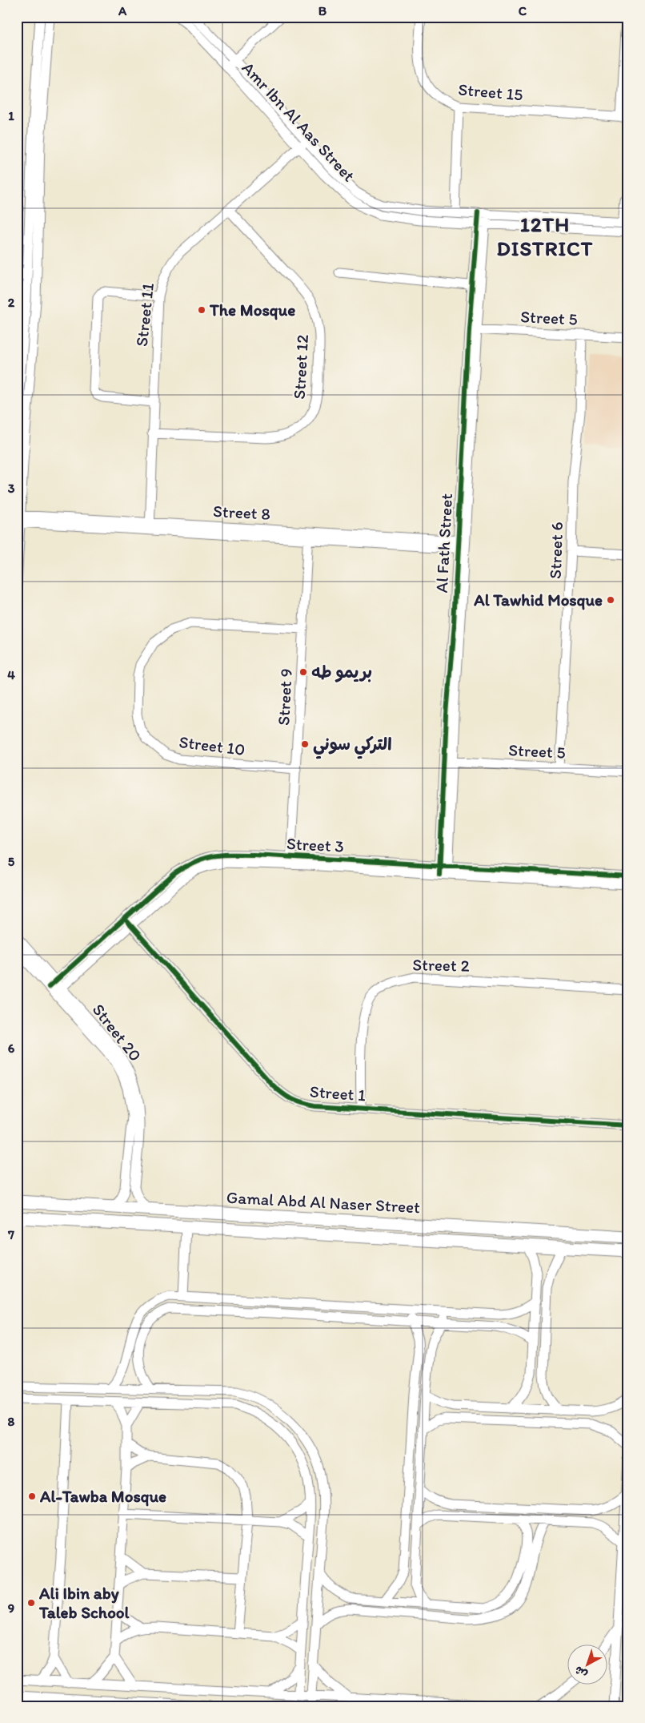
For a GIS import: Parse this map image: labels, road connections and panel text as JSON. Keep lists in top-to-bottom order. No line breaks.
{"streets":{"main road":["Gamal Abd Al Naser Street"],"street":["Street 15","Amr Ibn Al Aas Street","Street 11","Street 5","Street 12","Street 8","Al Fath Street","Street 6","Street 9","Street 10","Street 3","Street 2","Street 20","Street 1"]},"crossings":[["Amr Ibn Al Aas Street","Street 11"],["Amr Ibn Al Aas Street","Al Fath Street"],["Street 11","Street 12"],["Street 11","Street 8"],["Street 5","Al Fath Street"],["Street 5","Street 6"],["Street 8","Al Fath Street"],["Street 8","Street 9"],["Al Fath Street","Street 3"],["Street 9","Street 10"],["Street 9","Street 3"],["Street 3","Street 20"],["Street 3","Street 1"],["Street 2","Street 1"],["Street 20","Gamal Abd Al Naser Street"]],"districts":["12TH DISTRICT"],"places":["The Mosque","Al Tawhid Mosque","بريمو طه","التركي سوني","Al-Tawba Mosque","Ali Ibin aby Taleb School"],"north":"bottom left","grid":{"columns":["A","B","C"],"rows":["1","2","3","4","5","6","7","8","9"]}}
